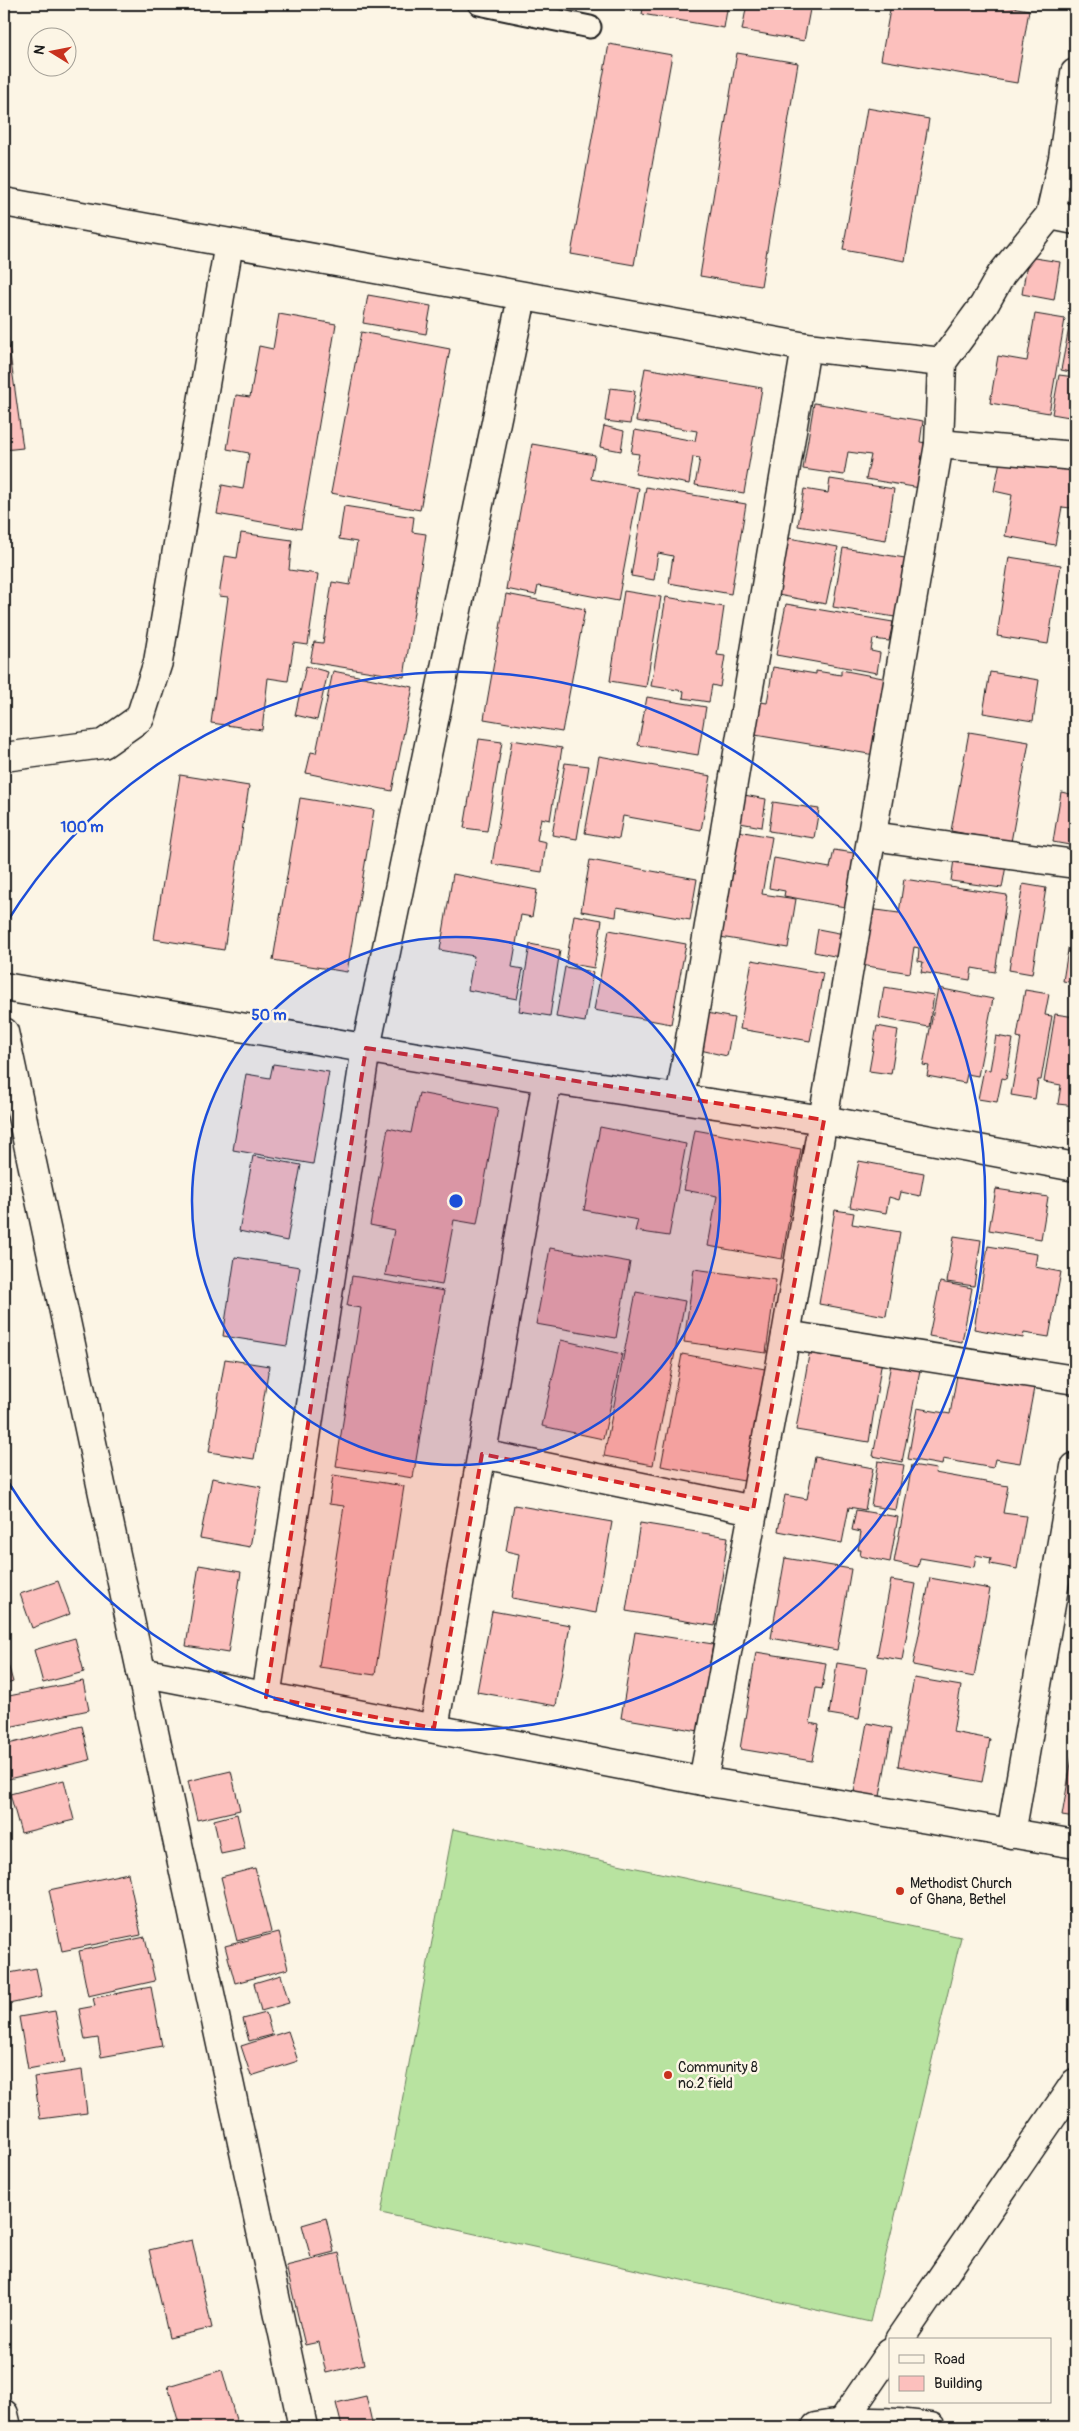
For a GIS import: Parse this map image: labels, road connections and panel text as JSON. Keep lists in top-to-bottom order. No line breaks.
{"places":["Methodist Church of Ghana, Bethel","Community 8 no.2 field"],"legend":["Road","Building"],"north":"left","rings":["100 m","50 m"]}
